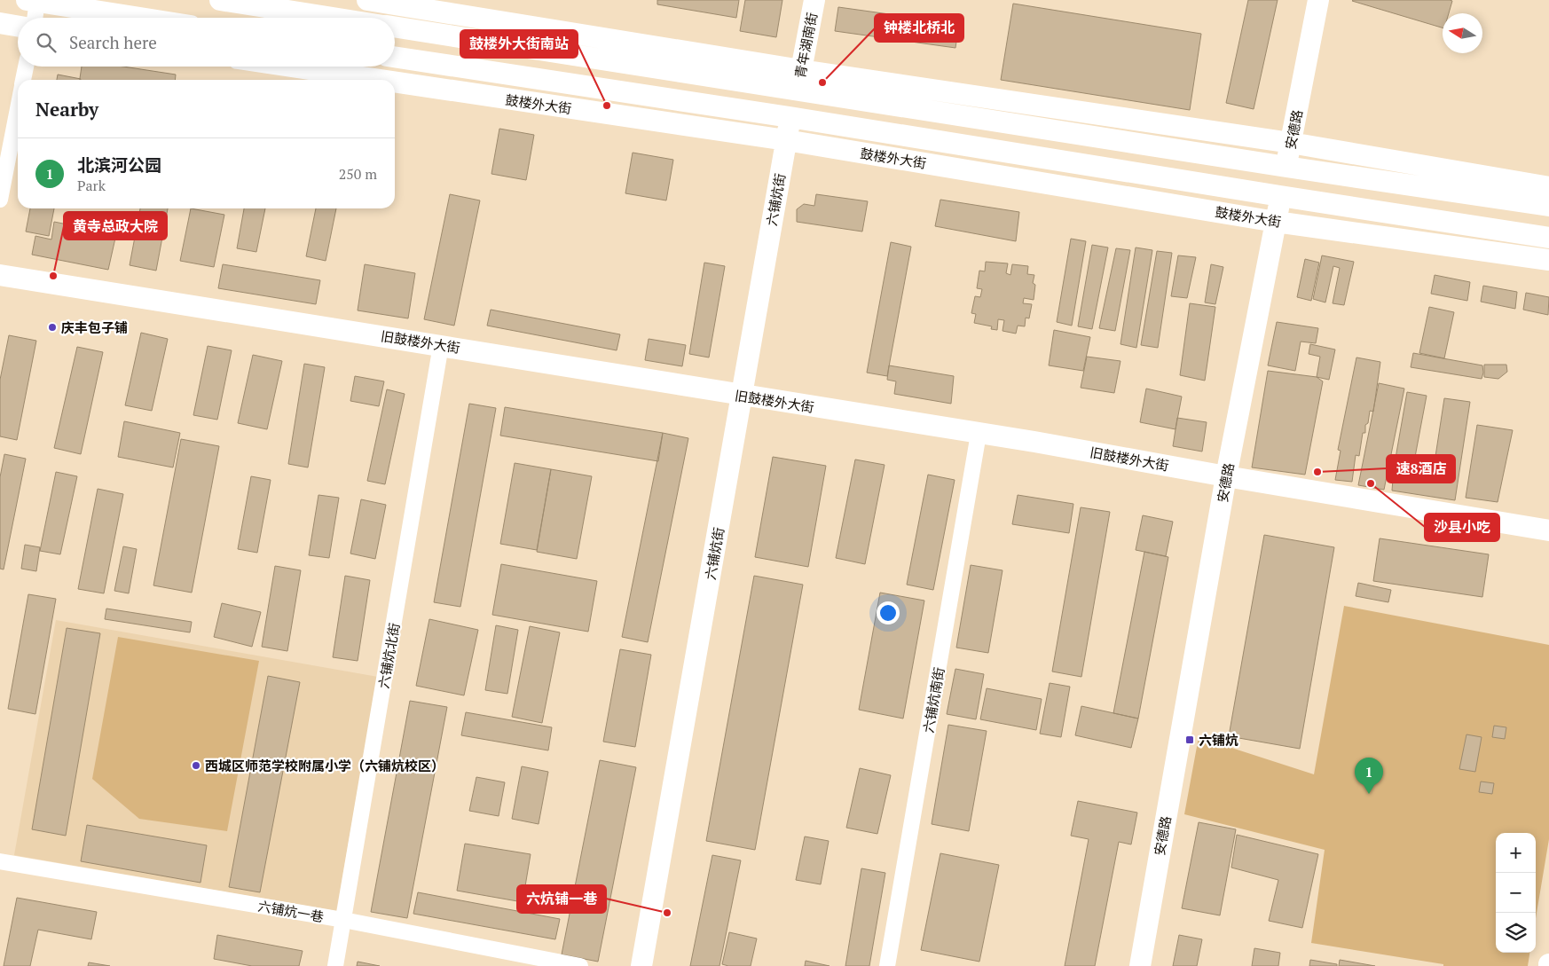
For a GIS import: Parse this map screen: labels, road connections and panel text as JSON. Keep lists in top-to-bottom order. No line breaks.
{"streets":{"street":["青年湖南街","鼓楼外大街","安德路","六铺炕街","旧鼓楼外大街","六铺炕北街","六铺炕南街","六铺炕一巷"]},"crossings":[["鼓楼外大街","安德路"],["鼓楼外大街","六铺炕街"],["安德路","旧鼓楼外大街"],["六铺炕街","旧鼓楼外大街"],["旧鼓楼外大街","六铺炕北街"],["旧鼓楼外大街","六铺炕南街"],["六铺炕北街","六铺炕一巷"]],"places":{"other":["钟楼北桥北","鼓楼外大街南站","黄寺总政大院","庆丰包子铺","速8酒店","沙县小吃","西城区师范学校附属小学（六铺炕校区）","六炕铺一巷"],"transit":["六铺炕"]},"north":"left","page":{"search":"Search here","heading":"Nearby","list":[{"mark":"1","name":"北滨河公园","note":"Park","value":"250 m"}],"pins":"1","map_buttons":["+","−"]}}
